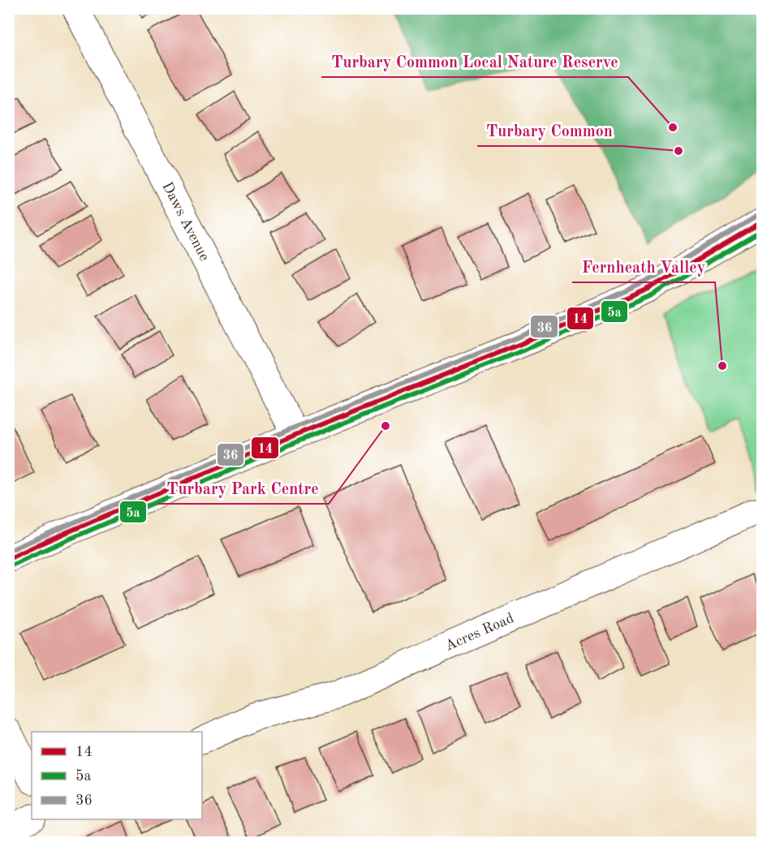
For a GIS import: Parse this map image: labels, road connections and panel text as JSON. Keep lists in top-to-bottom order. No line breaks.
{"streets":{"street":["Daws Avenue","Acres Road"]},"places":["Turbary Common Local Nature Reserve","Turbary Common","Fernheath Valley","Turbary Park Centre"],"lines":["transit line 36","transit line 14","transit line 5a"],"legend":["14","5a","36"]}
